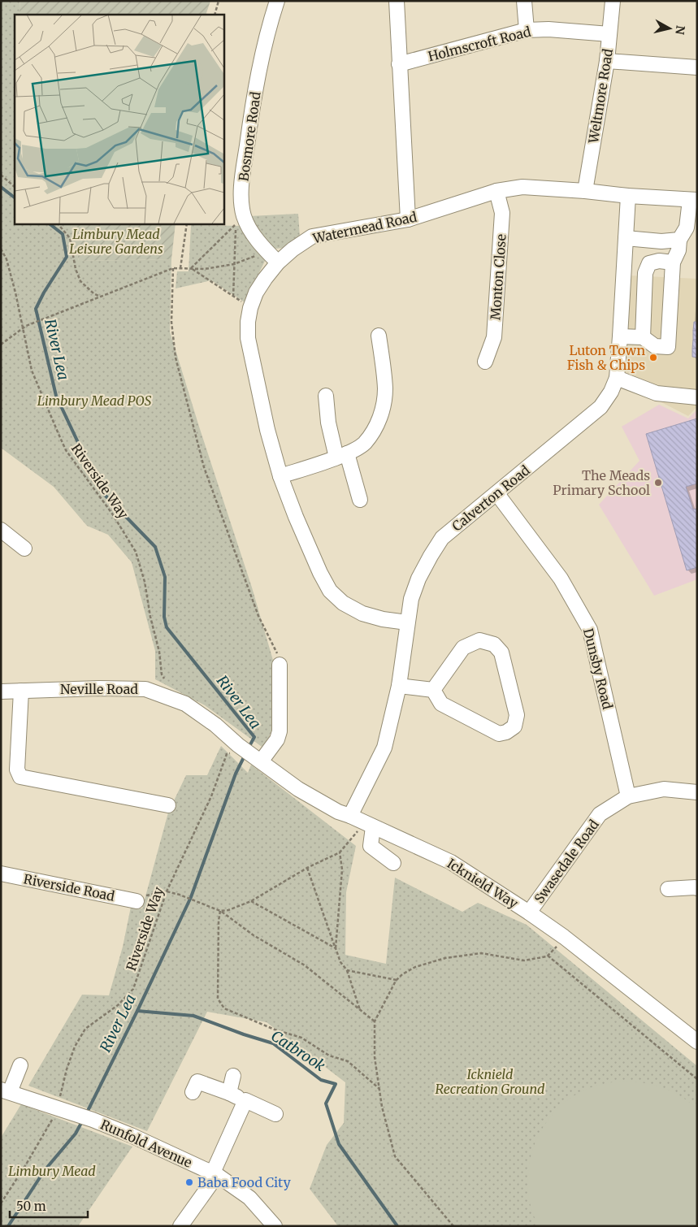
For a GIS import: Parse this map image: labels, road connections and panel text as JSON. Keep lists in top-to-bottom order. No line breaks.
{"streets":{"street":["Holmscroft Road","Weltmore Road","Bosmore Road","Watermead Road","Monton Close","Calverton Road","Dunsby Road","Neville Road","Swasedale Road","Icknield Way","Riverside Road","Runfold Avenue"],"path":["Riverside Way"]},"crossings":[["Holmscroft Road","Weltmore Road"],["Weltmore Road","Watermead Road"],["Bosmore Road","Watermead Road"],["Watermead Road","Monton Close"],["Watermead Road","Calverton Road"],["Riverside Way","Neville Road"],["Riverside Way","Icknield Way"],["Calverton Road","Dunsby Road"],["Calverton Road","Icknield Way"],["Dunsby Road","Swasedale Road"],["Neville Road","Icknield Way"],["Swasedale Road","Icknield Way"]],"water":["River Lea","Catbrook"],"parks":["Limbury Mead Leisure Gardens","Limbury Mead POS","Icknield Recreation Ground","Limbury Mead"],"places":["Luton Town Fish & Chips","The Meads Primary School","Baba Food City"],"scale_bar":"50 m","north":"right"}
